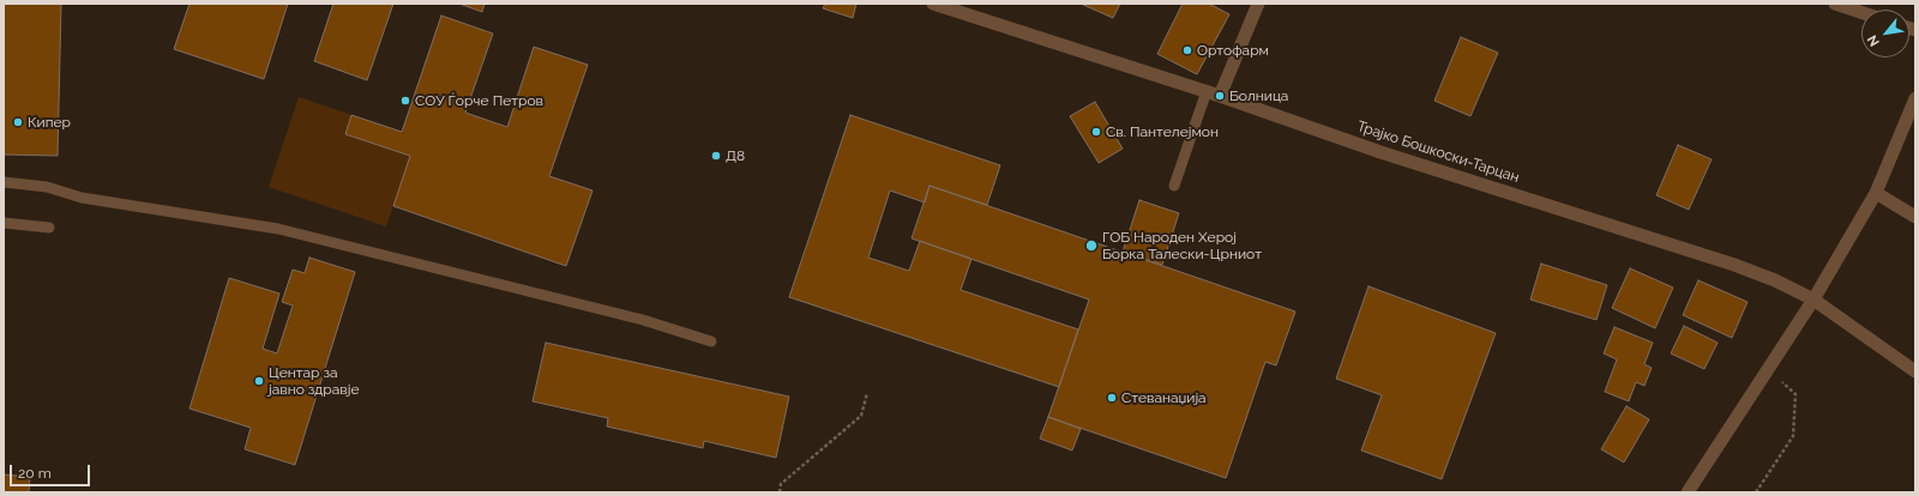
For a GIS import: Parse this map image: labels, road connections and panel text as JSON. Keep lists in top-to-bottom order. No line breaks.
{"streets":{"street":["Трајко Бошкоски-Тарцан"]},"places":["Ортофарм","Болница","СОУ Ѓорче Петров","Кипер","Св. Пантелејмон","Д8","ГОБ Народен Херој Борка Талески-Црниот","Центар за јавно здравје","Стеванаџија"],"scale_bar":"20 m","north":"bottom left"}
